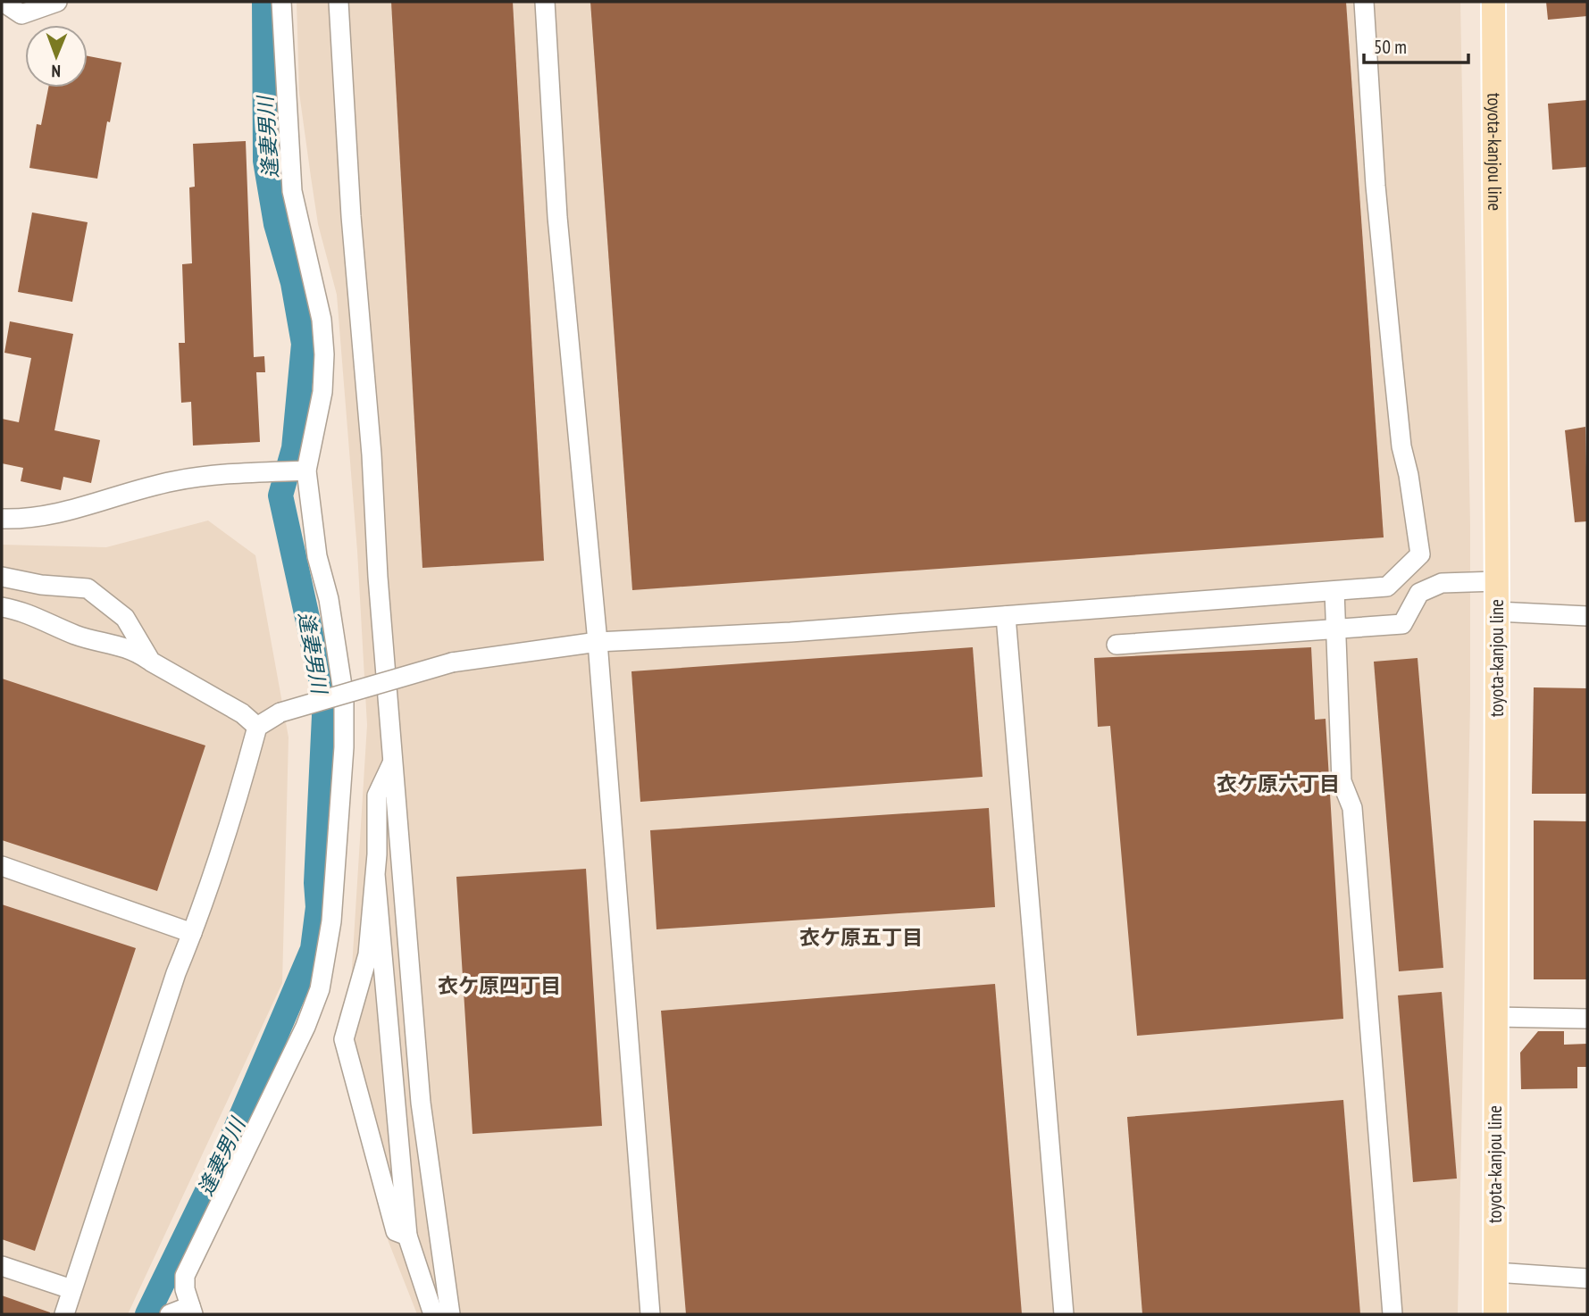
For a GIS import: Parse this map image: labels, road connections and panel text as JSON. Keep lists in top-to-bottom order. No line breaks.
{"streets":{"main road":["toyota-kanjou line"]},"districts":["衣ケ原六丁目","衣ケ原五丁目","衣ケ原四丁目"],"water":["逢妻男川"],"scale_bar":"50 m","north":"bottom"}
